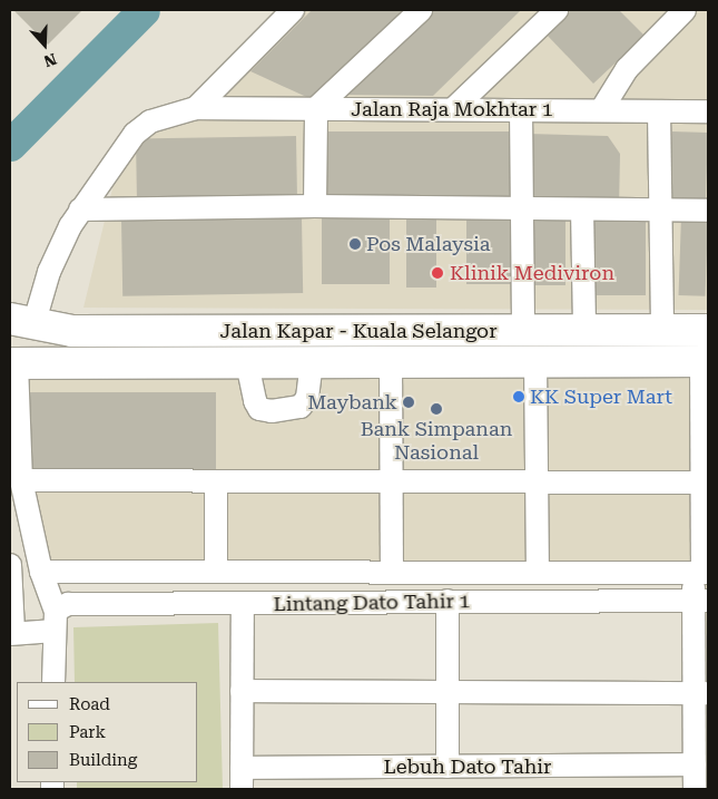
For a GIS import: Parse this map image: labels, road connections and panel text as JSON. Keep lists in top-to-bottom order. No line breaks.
{"streets":{"highway":["Jalan Kapar - Kuala Selangor"],"street":["Jalan Raja Mokhtar 1","Lintang Dato Tahir 1","Lebuh Dato Tahir"]},"places":["Pos Malaysia","Klinik Mediviron","KK Super Mart","Maybank","Bank Simpanan Nasional"],"legend":["Road","Park","Building"],"north":"bottom"}
